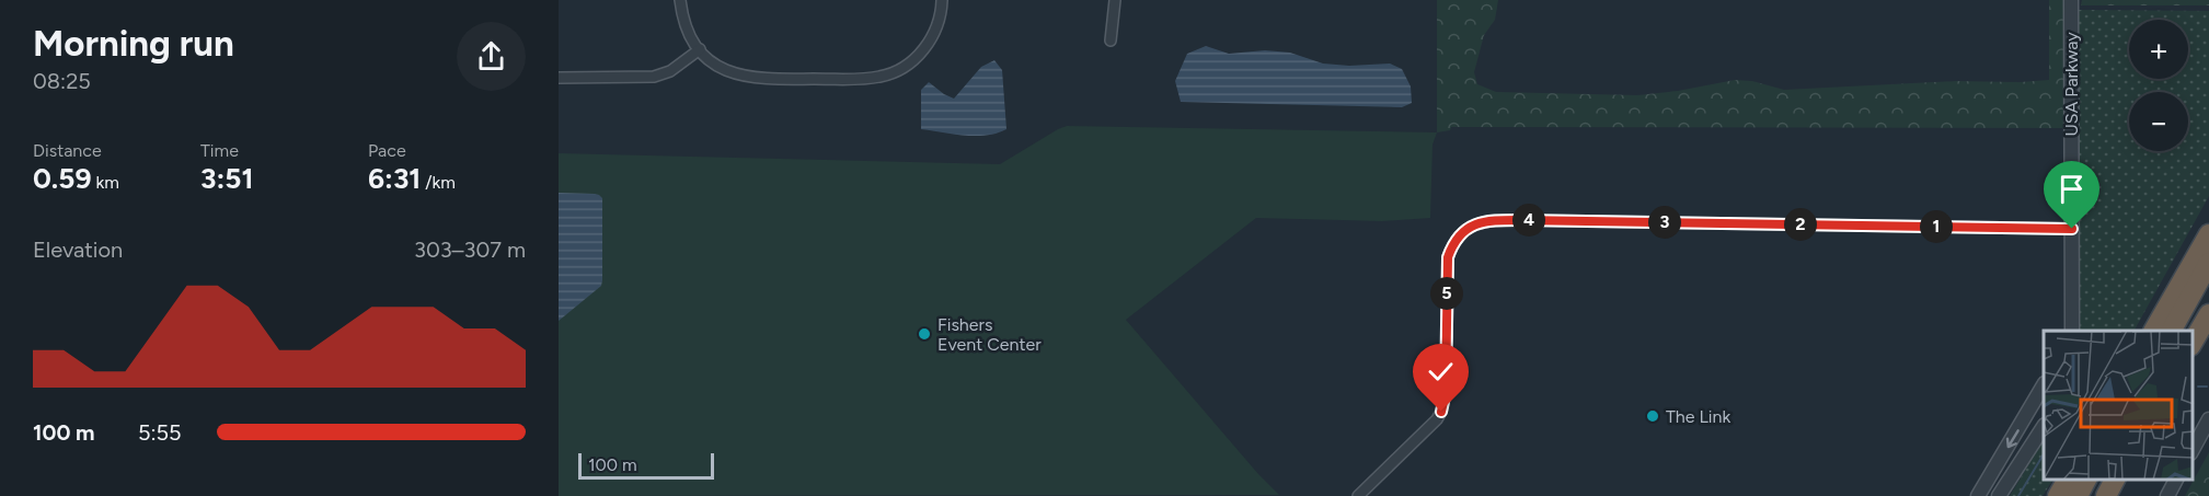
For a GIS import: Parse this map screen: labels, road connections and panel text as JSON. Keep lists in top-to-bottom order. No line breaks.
{"streets":{"street":["USA Parkway"]},"places":["Fishers Event Center","The Link"],"scale_bar":"100 m","page":{"heading":["Morning run","08:25"],"map_buttons":["+","−"],"stats":[["Distance","0.59 km"],["Time","3:51"],["Pace","6:31 /km"]],"pins":["4","3","2","1","5"],"chart":["Elevation","303–307 m"],"list":[{"name":"100 m","note":"5:55"}],"scale":"100 m"}}
